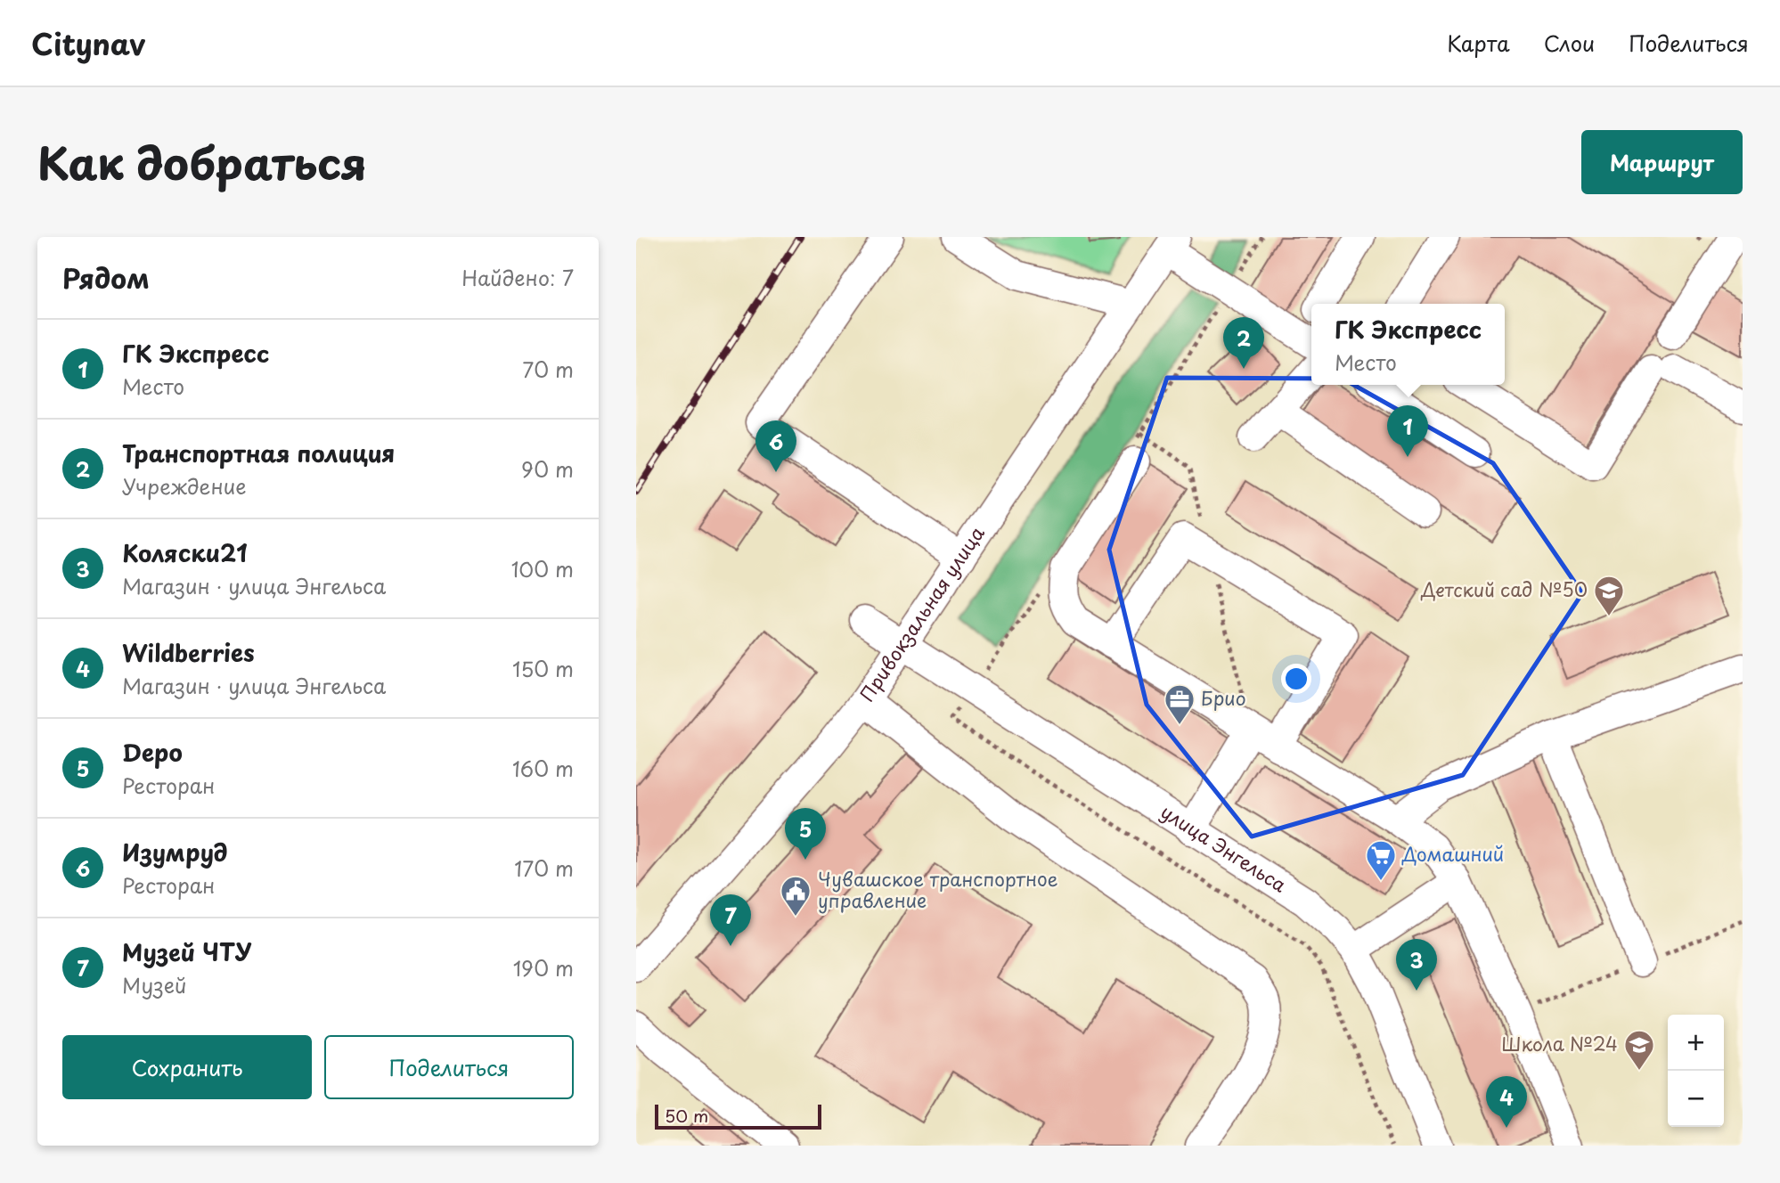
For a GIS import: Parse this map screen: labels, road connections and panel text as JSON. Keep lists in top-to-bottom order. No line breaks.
{"streets":{"street":["Привокзальная улица","улица Энгельса"]},"crossings":[["Привокзальная улица","улица Энгельса"]],"places":{"school or university":["Детский сад №50","Школа №24"],"office":["Брио"],"supermarket":["Домашний"],"public building":["Чувашское транспортное управление"]},"scale_bar":"50 m","page":{"header":"Citynav","nav":["Карта","Слои","Поделиться"],"title":"Как добраться","buttons":["Маршрут",["Сохранить","Поделиться"]],"heading":["Рядом","Найдено: 7"],"popup":["ГК Экспресс","Место"],"pins":["2","1","6","5","7","3","4"],"list":[{"mark":"1","name":"ГК Экспресс","note":"Место","value":"70 m"},{"mark":"2","name":"Транспортная полиция","note":"Учреждение","value":"90 m"},{"mark":"3","name":"Коляски21","note":"Магазин · улица Энгельса","value":"100 m"},{"mark":"4","name":"Wildberries","note":"Магазин · улица Энгельса","value":"150 m"},{"mark":"5","name":"Depo","note":"Ресторан","value":"160 m"},{"mark":"6","name":"Изумруд","note":"Ресторан","value":"170 m"},{"mark":"7","name":"Музей ЧТУ","note":"Музей","value":"190 m"}],"map_buttons":["+","−"],"scale":"50 m"}}
